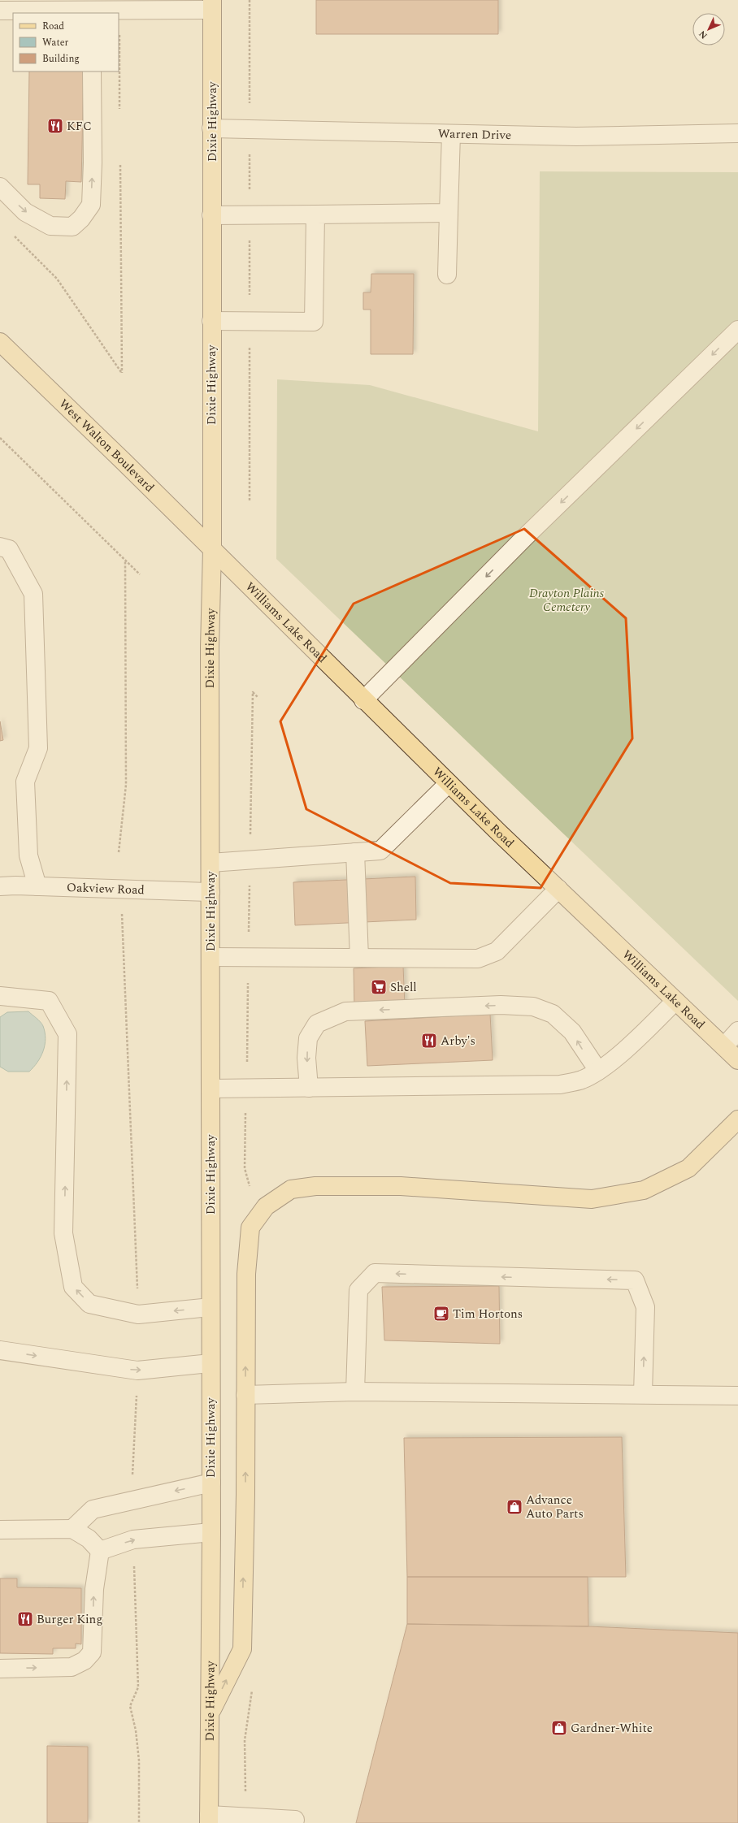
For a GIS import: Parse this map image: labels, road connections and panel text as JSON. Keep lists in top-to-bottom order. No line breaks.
{"streets":{"main road":["Dixie Highway","West Walton Boulevard","Williams Lake Road"],"street":["Warren Drive","Oakview Road"]},"crossings":[["Dixie Highway","Warren Drive"],["Dixie Highway","West Walton Boulevard"],["Dixie Highway","Williams Lake Road"],["Dixie Highway","Oakview Road"],["West Walton Boulevard","Williams Lake Road"]],"parks":["Drayton Plains Cemetery"],"places":{"restaurant":["KFC","Arby's","Burger King"],"supermarket":["Shell"],"cafe":["Tim Hortons"],"shop":["Advance Auto Parts","Gardner-White"]},"legend":["Road","Water","Building"],"north":"bottom left"}
